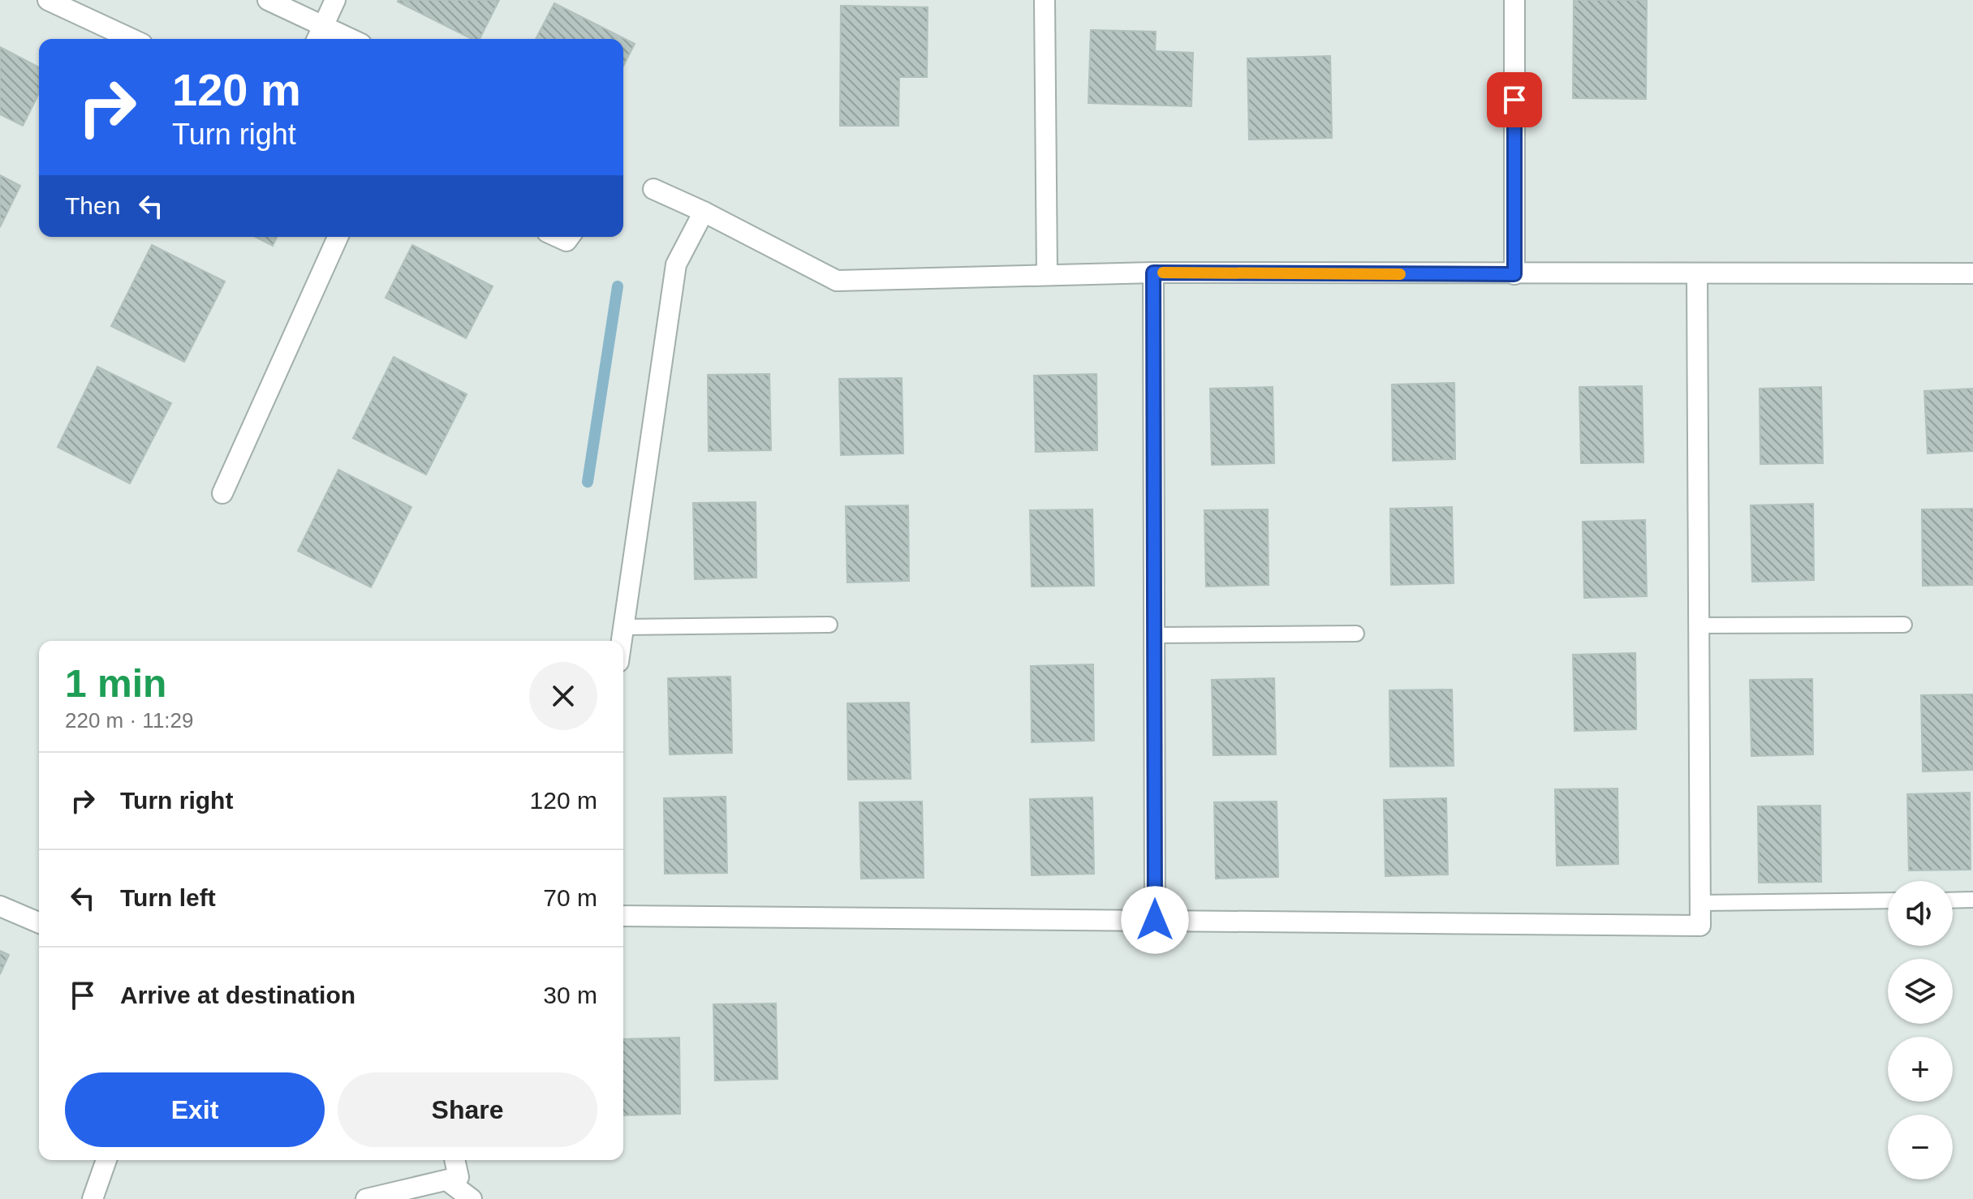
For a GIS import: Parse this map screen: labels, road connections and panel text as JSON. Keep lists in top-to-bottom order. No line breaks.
{"page":{"turn":["120 m","Turn right"],"then":"Then","heading":["1 min","220 m · 11:29"],"list":[{"name":"Turn right","value":"120 m"},{"name":"Turn left","value":"70 m"},{"name":"Arrive at destination","value":"30 m"}],"map_buttons":["+","−"],"buttons":["Exit","Share"]}}
